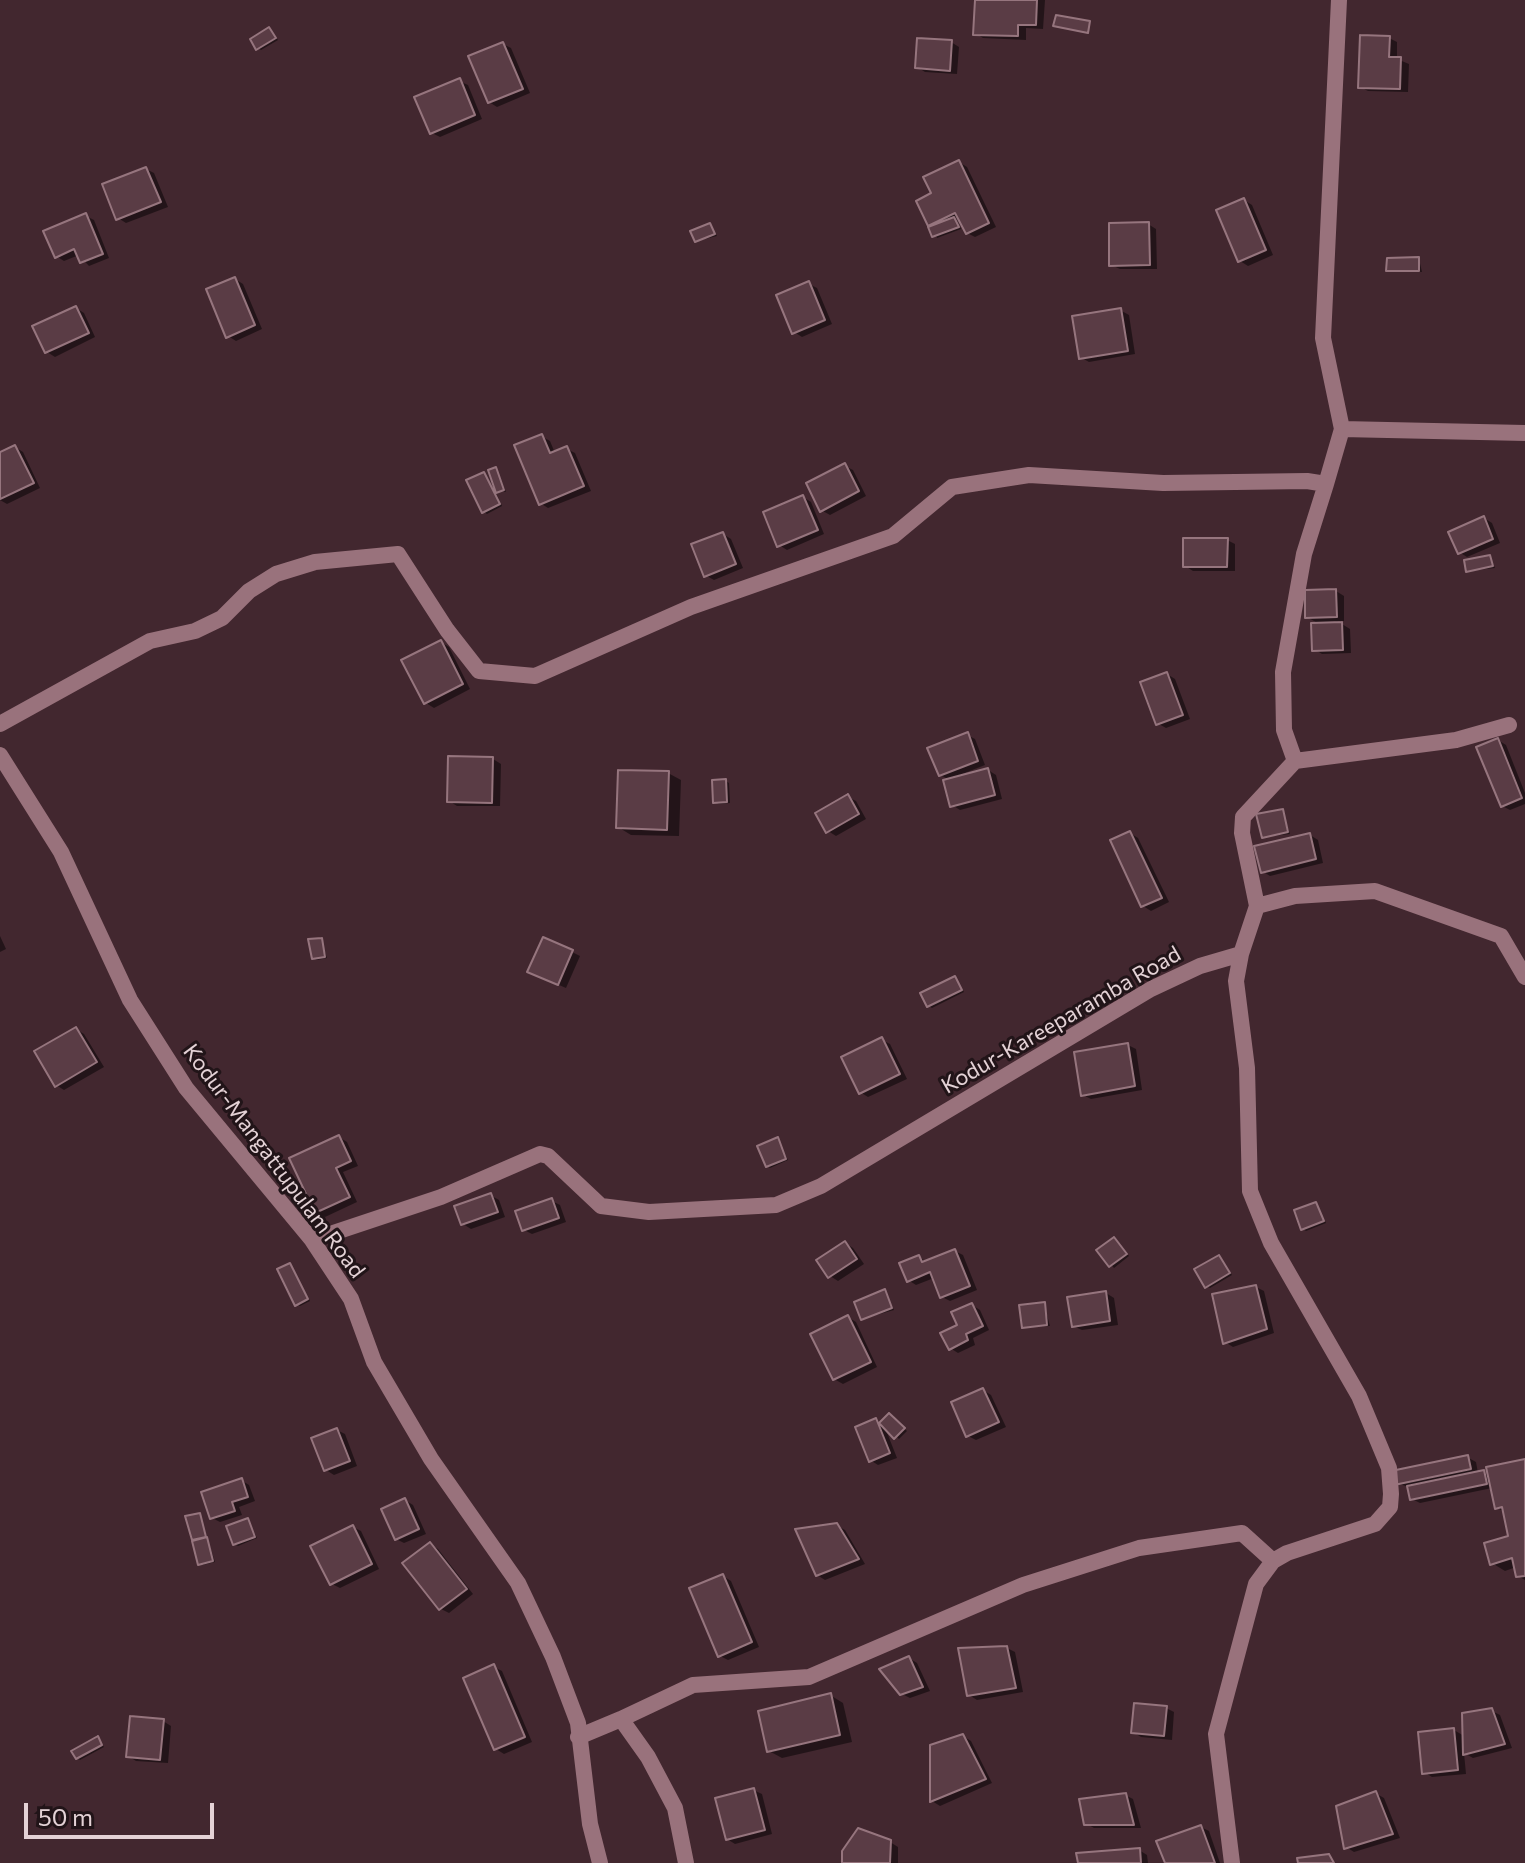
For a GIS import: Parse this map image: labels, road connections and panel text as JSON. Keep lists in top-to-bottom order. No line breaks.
{"streets":{"street":["Kodur-Kareeparamba Road","Kodur-Mangattupulam Road"]},"crossings":[["Kodur-Kareeparamba Road","Kodur-Mangattupulam Road"]],"scale_bar":"50 m"}
